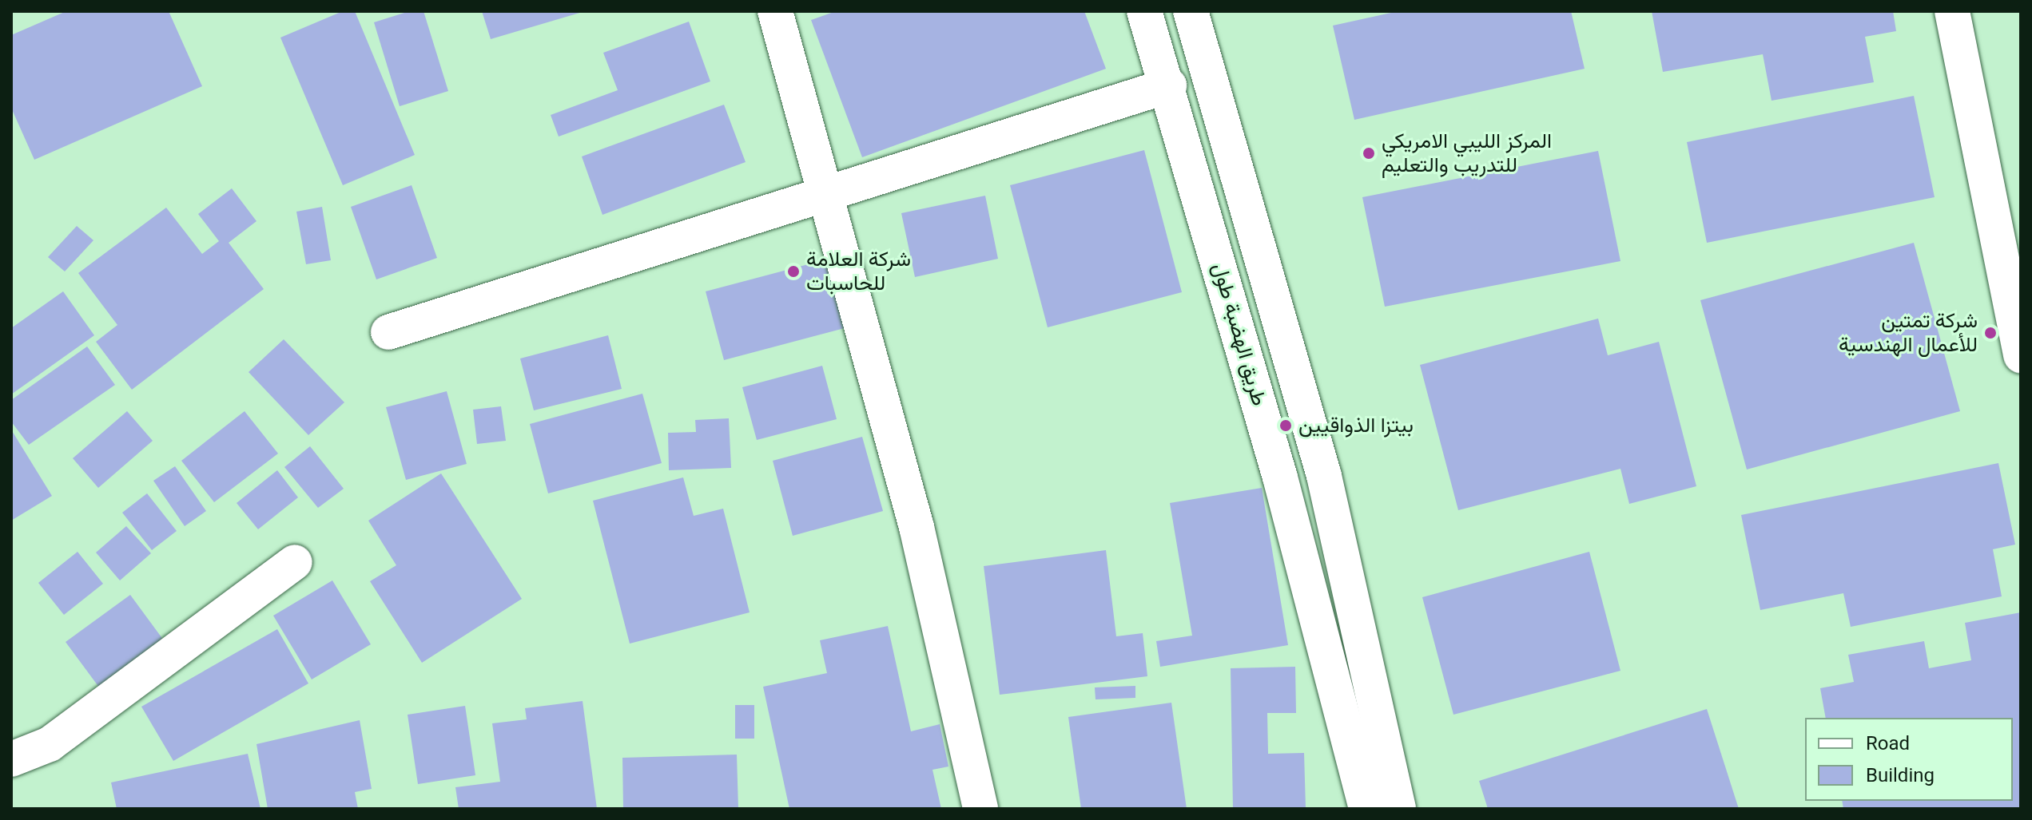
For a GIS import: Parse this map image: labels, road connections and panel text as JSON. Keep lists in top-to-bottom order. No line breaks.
{"streets":{"main road":["طريق الهضبة طول"]},"places":["المركز الليبي الامريكي للتدريب والتعليم","شركة العلامة للحاسبات","شركة تمتين للأعمال الهندسية","بيتزا الذواقيين"],"legend":["Road","Building"]}
